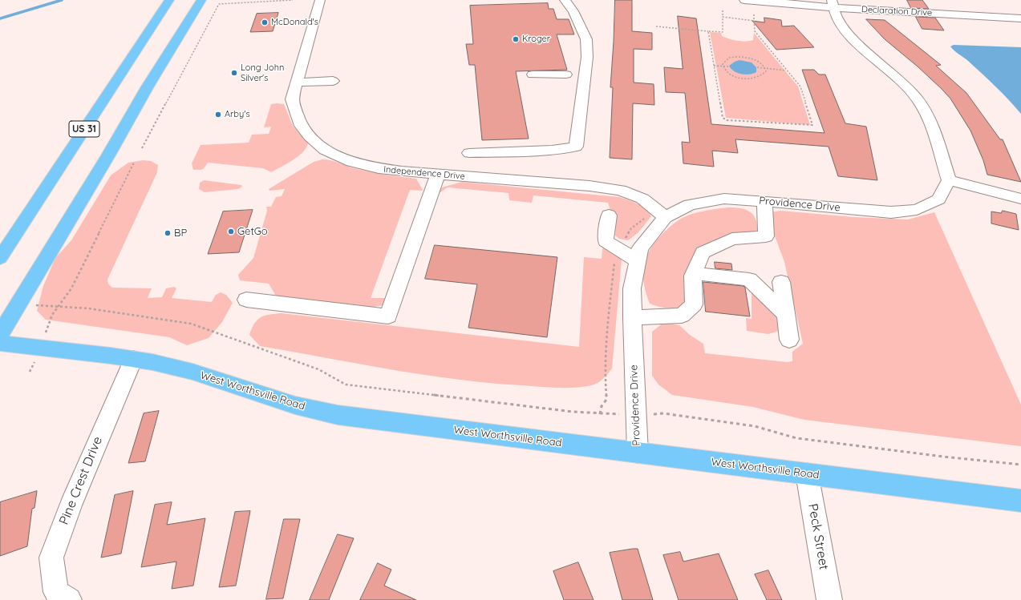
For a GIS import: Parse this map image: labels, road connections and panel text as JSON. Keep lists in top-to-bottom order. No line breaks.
{"streets":{"main road":["US 31","West Worthsville Road"],"street":["Declaration Drive","Independence Drive","Providence Drive","Pine Crest Drive","Peck Street"]},"crossings":[["Independence Drive","Providence Drive"],["Providence Drive","West Worthsville Road"],["West Worthsville Road","Pine Crest Drive"],["West Worthsville Road","Peck Street"]],"places":["McDonald's","Kroger","Long John Silver's","Arby's","GetGo","BP"]}
